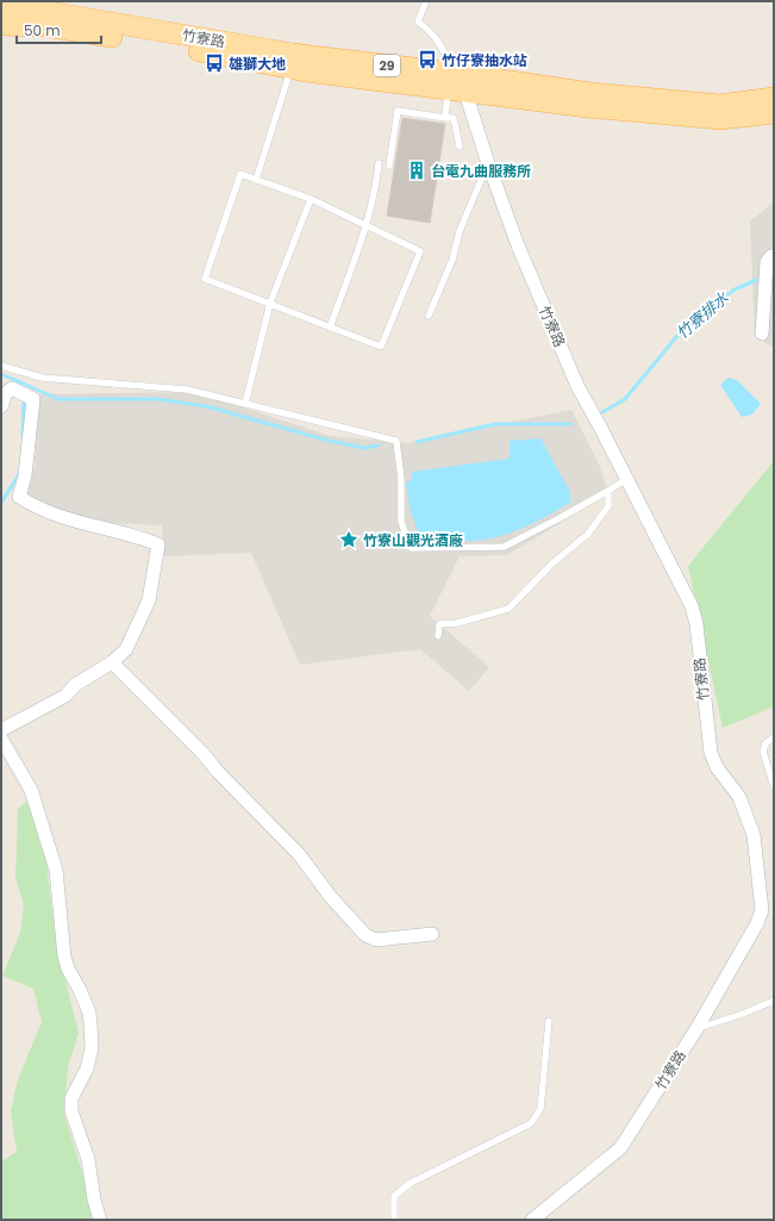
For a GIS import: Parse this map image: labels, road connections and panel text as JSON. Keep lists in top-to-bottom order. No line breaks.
{"streets":{"main road":["竹寮路","29"]},"water":["竹寮排水"],"places":{"bus stop":["竹仔寮抽水站","雄獅大地"],"building":["台電九曲服務所"],"place":["竹寮山觀光酒廠"]},"scale_bar":"50 m"}
